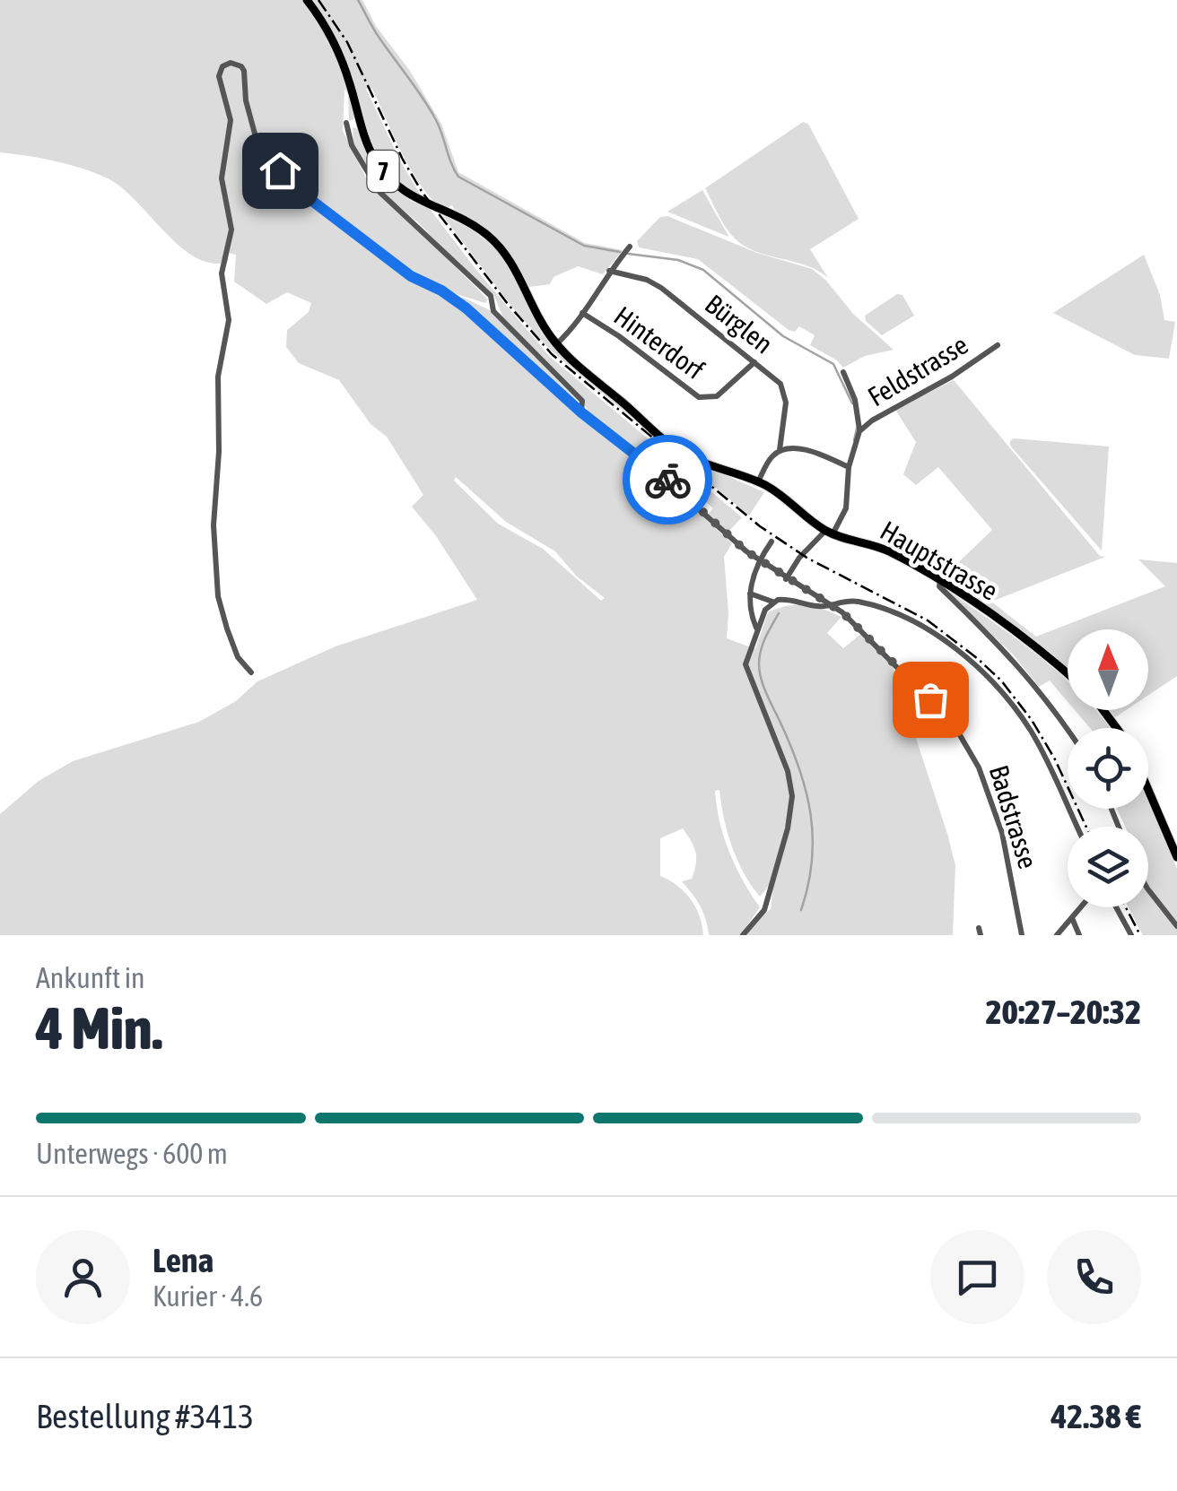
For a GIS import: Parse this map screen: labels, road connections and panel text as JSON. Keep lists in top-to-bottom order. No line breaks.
{"streets":{"main road":["7","Hauptstrasse"],"street":["Bürglen","Hinterdorf","Feldstrasse","Badstrasse"]},"crossings":[["Bürglen","Hinterdorf"],["Feldstrasse","Hauptstrasse"]],"north":"top","page":{"heading":["4 Min.","Ankunft in","20:27–20:32"],"panel":["Lena","Kurier · 4.6","Bestellung #3413","42.38 €"],"bar":"Unterwegs · 600 m"}}
